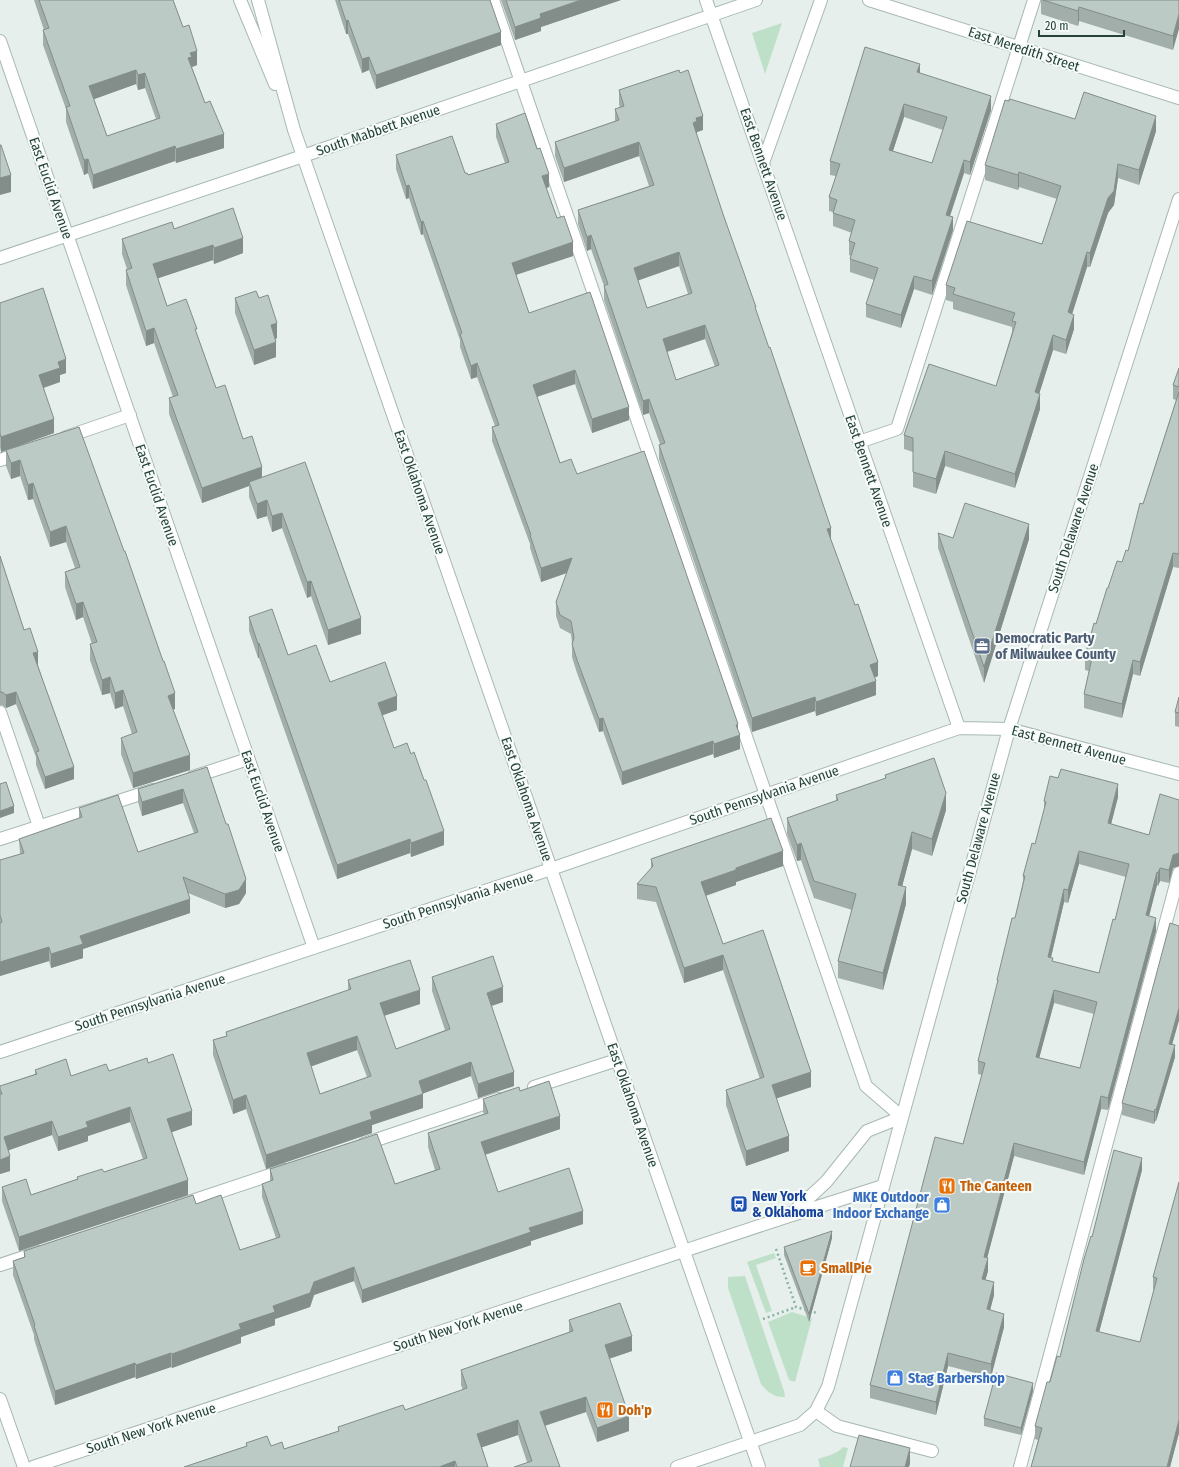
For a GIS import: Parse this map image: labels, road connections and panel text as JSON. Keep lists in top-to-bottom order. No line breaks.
{"streets":{"street":["East Meredith Street","South Mabbett Avenue","East Bennett Avenue","East Euclid Avenue","East Oklahoma Avenue","South Delaware Avenue","South Pennsylvania Avenue","South New York Avenue"]},"crossings":[["South Mabbett Avenue","East Bennett Avenue"],["South Mabbett Avenue","East Euclid Avenue"],["South Mabbett Avenue","East Oklahoma Avenue"],["East Bennett Avenue","South Delaware Avenue"],["East Bennett Avenue","South Pennsylvania Avenue"],["East Euclid Avenue","South Pennsylvania Avenue"],["East Oklahoma Avenue","South Delaware Avenue"],["East Oklahoma Avenue","South Pennsylvania Avenue"],["East Oklahoma Avenue","South New York Avenue"],["South Delaware Avenue","South New York Avenue"]],"places":{"office":["Democratic Party of Milwaukee County"],"restaurant":["The Canteen","Doh'p"],"bus stop":["New York & Oklahoma"],"shop":["MKE Outdoor Indoor Exchange","Stag Barbershop"],"cafe":["SmallPie"]},"scale_bar":"20 m"}
